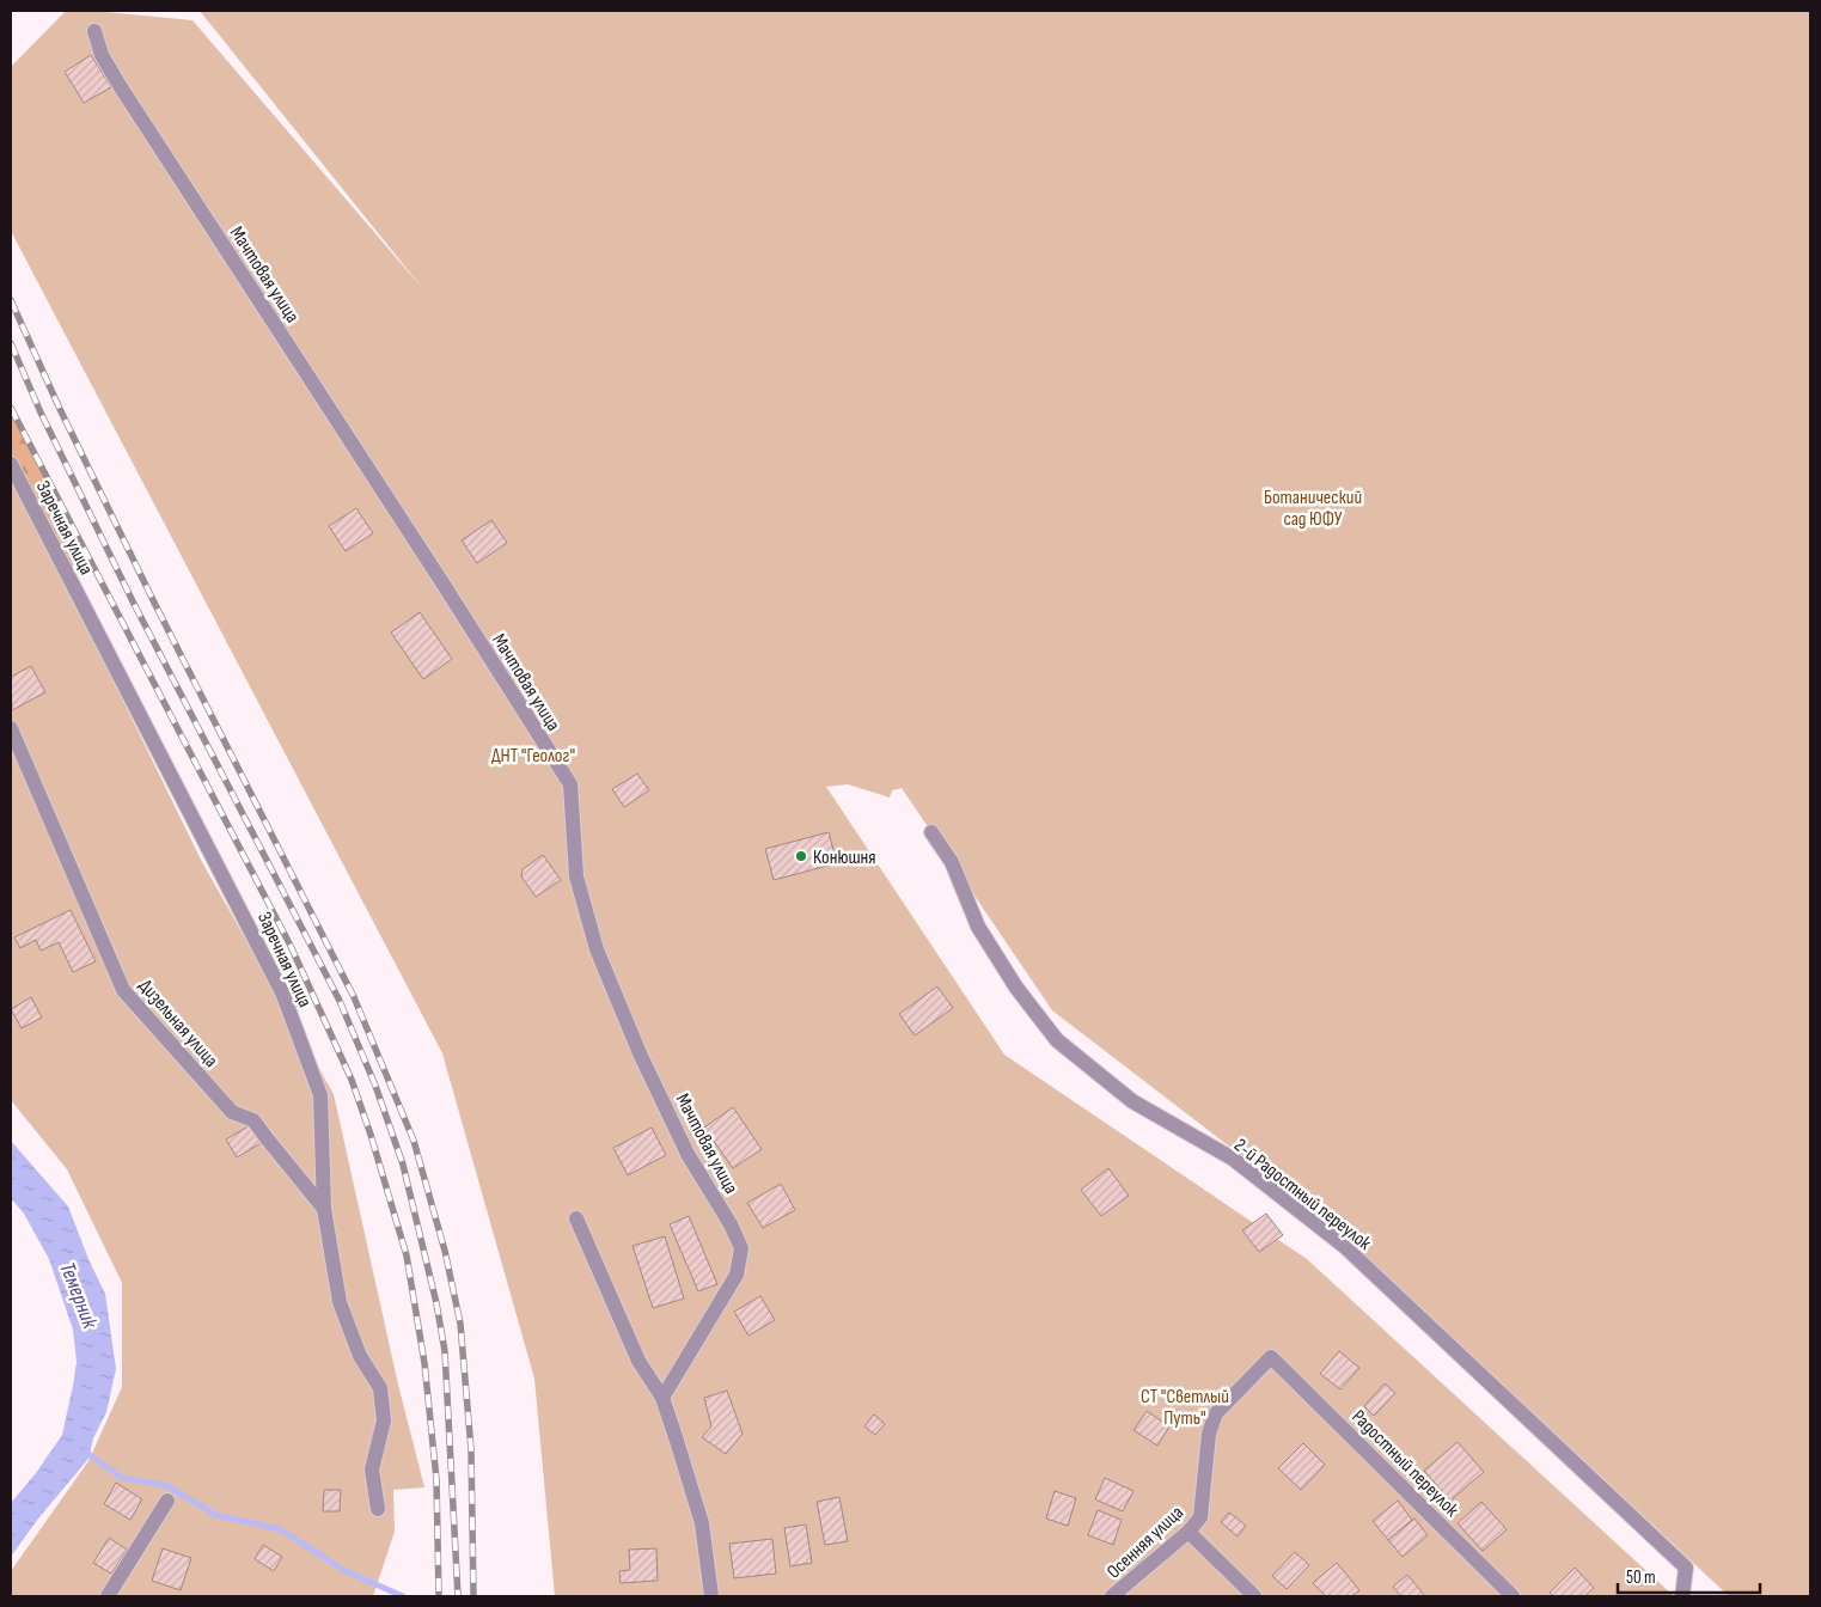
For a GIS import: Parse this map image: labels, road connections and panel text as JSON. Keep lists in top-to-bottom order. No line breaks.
{"streets":{"street":["Мачтовая улица","Заречная улица","Дизельная улица","2-й Радостный переулок","Радостный переулок","Осенняя улица"]},"crossings":[["Заречная улица","Дизельная улица"],["Радостный переулок","Осенняя улица"]],"water":["Темерник"],"parks":["Ботанический сад ЮФУ","ДНТ \"Геолог\"","СТ \"Светлый Путь\""],"places":["Конюшня"],"scale_bar":"50 m"}
